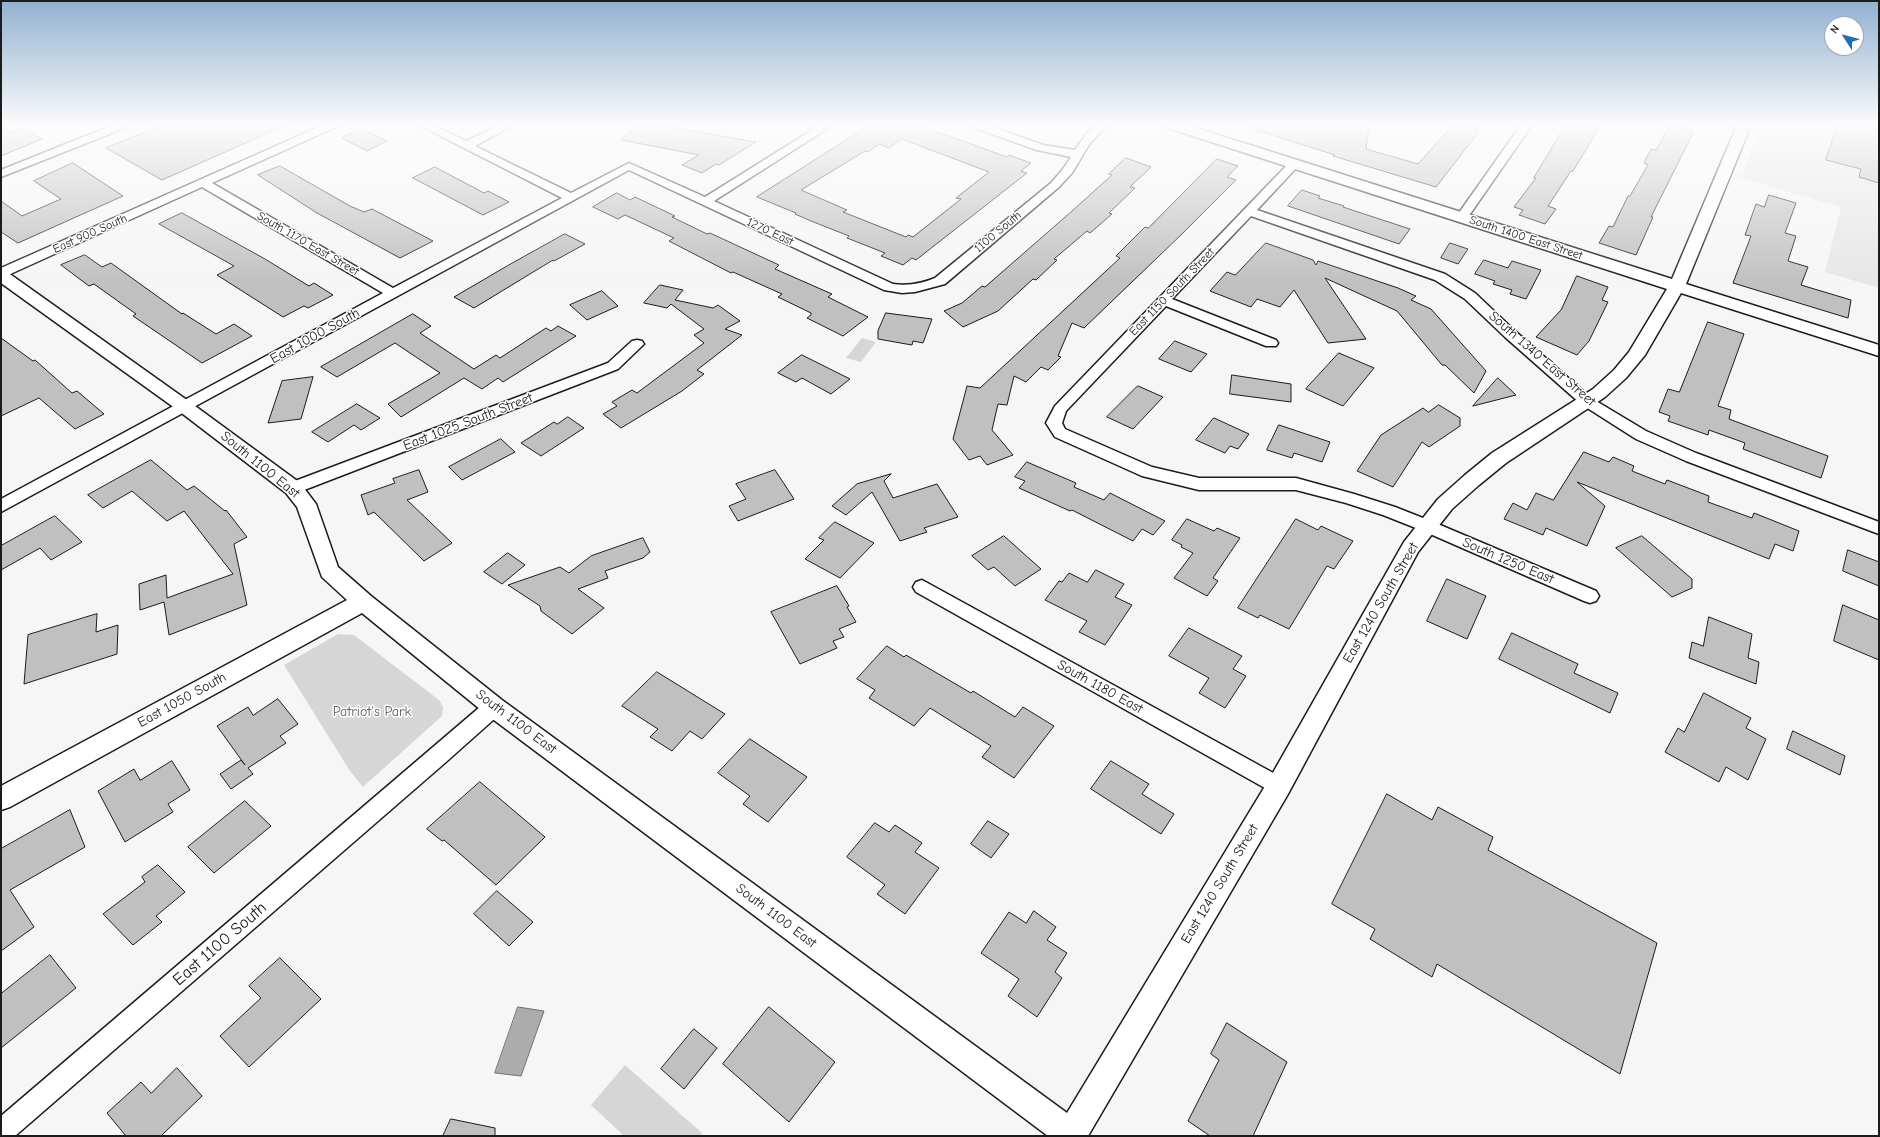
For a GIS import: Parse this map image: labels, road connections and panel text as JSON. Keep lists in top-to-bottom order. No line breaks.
{"streets":{"street":["1270 East","1100 South","East 900 South","South 1400 East Street","South 1170 East Street","East 1150 South Street","East 1000 South","South 1340 East Street","East 1025 South Street","South 1100 East","South 1250 East","East 1240 South Street","South 1180 East","East 1050 South","East 1100 South"]},"crossings":[["1270 East","1100 South"],["East 900 South","South 1170 East Street"],["East 900 South","South 1100 East"],["South 1400 East Street","East 1240 South Street"],["South 1170 East Street","East 1000 South"],["East 1150 South Street","South 1340 East Street"],["East 1150 South Street","South 1250 East"],["East 1000 South","South 1100 East"],["South 1340 East Street","East 1240 South Street"],["East 1025 South Street","South 1100 East"],["South 1100 East","East 1240 South Street"],["South 1100 East","East 1050 South"],["South 1100 East","East 1100 South"],["South 1250 East","East 1240 South Street"],["East 1240 South Street","South 1180 East"]],"parks":["Patriot's Park"],"north":"top left"}
